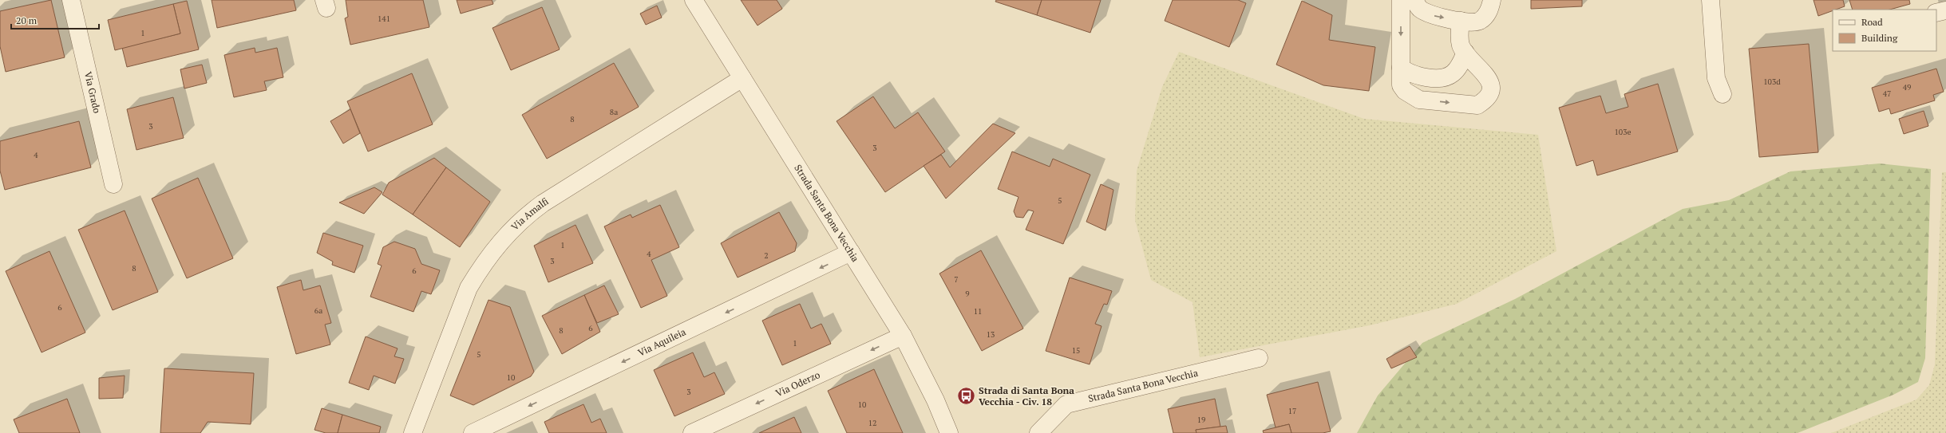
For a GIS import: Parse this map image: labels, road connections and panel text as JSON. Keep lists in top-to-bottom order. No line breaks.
{"streets":{"street":["Via Grado","Strada Santa Bona Vecchia","Via Amalfi","Via Aquileia","Via Oderzo"]},"crossings":[["Strada Santa Bona Vecchia","Via Amalfi"],["Strada Santa Bona Vecchia","Via Aquileia"],["Strada Santa Bona Vecchia","Via Oderzo"]],"one_way":["Via Aquileia","Via Oderzo"],"places":{"bus stop":["Strada di Santa Bona Vecchia - Civ. 18"]},"house_numbers":["141","1","103d","49","47","8a","8","3","103e","3","4","5","1","4","2","3","8","6","7","9","6","6a","11","6","8","13","1","15","5","10","3","10","17","19","12"],"legend":["Road","Building"],"scale_bar":"20 m"}
